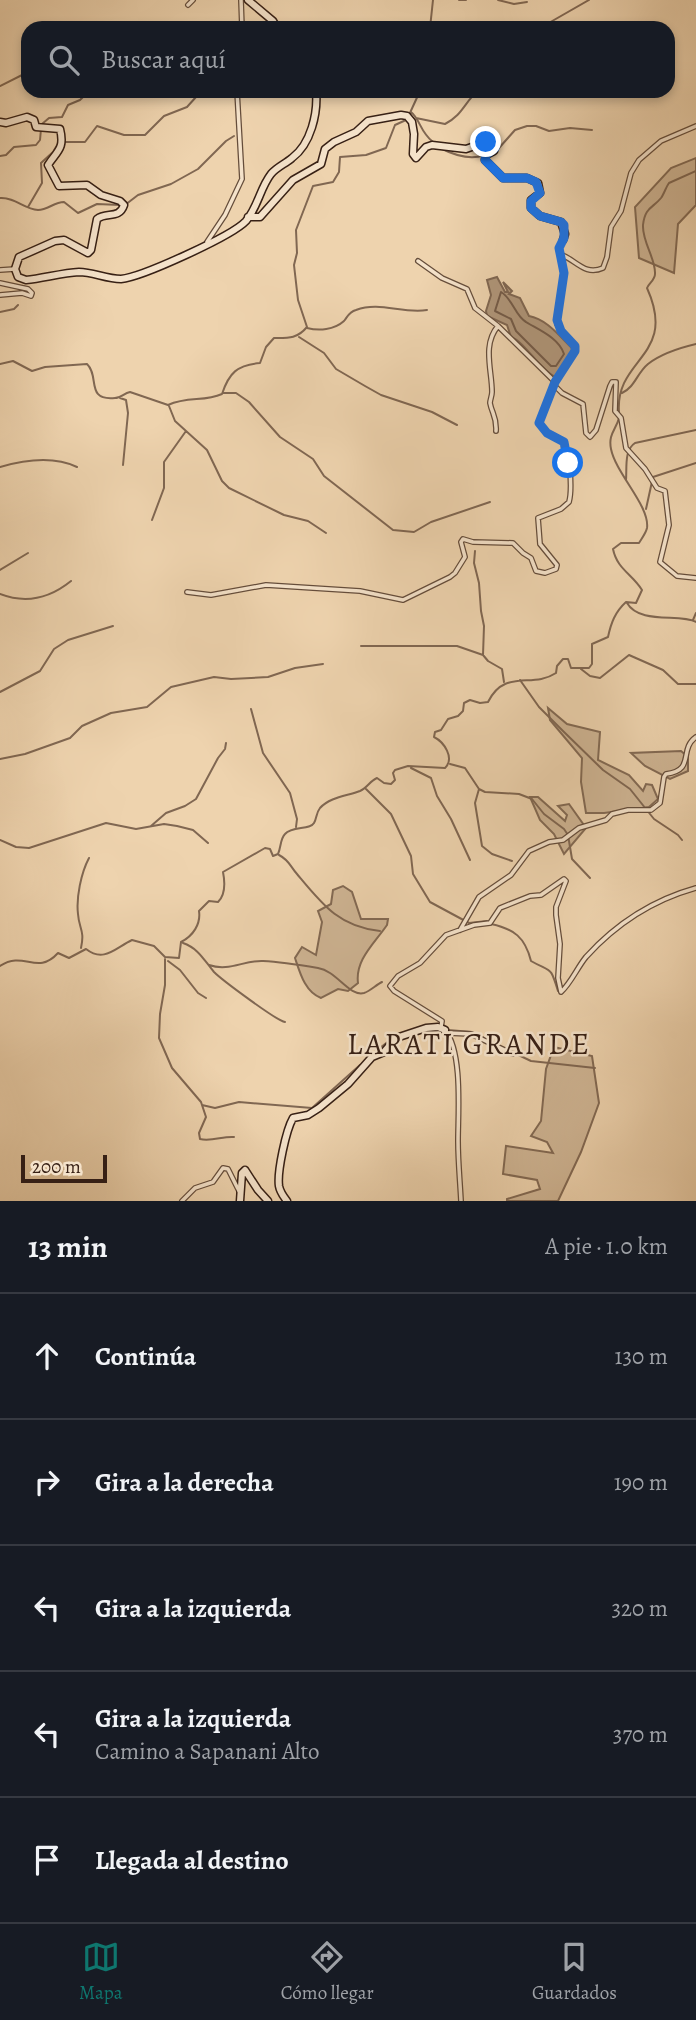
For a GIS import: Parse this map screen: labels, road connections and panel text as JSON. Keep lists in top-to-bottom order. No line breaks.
{"districts":["LARATI GRANDE"],"scale_bar":"200 m","page":{"search":"Buscar aquí","scale":"200 m","heading":["13 min","A pie · 1.0 km"],"list":[["Continúa","130 m"],["Gira a la derecha","190 m"],["Gira a la izquierda","320 m"],["Gira a la izquierda","Camino a Sapanani Alto","370 m"],"Llegada al destino"],"nav":["Mapa","Cómo llegar","Guardados"]}}
